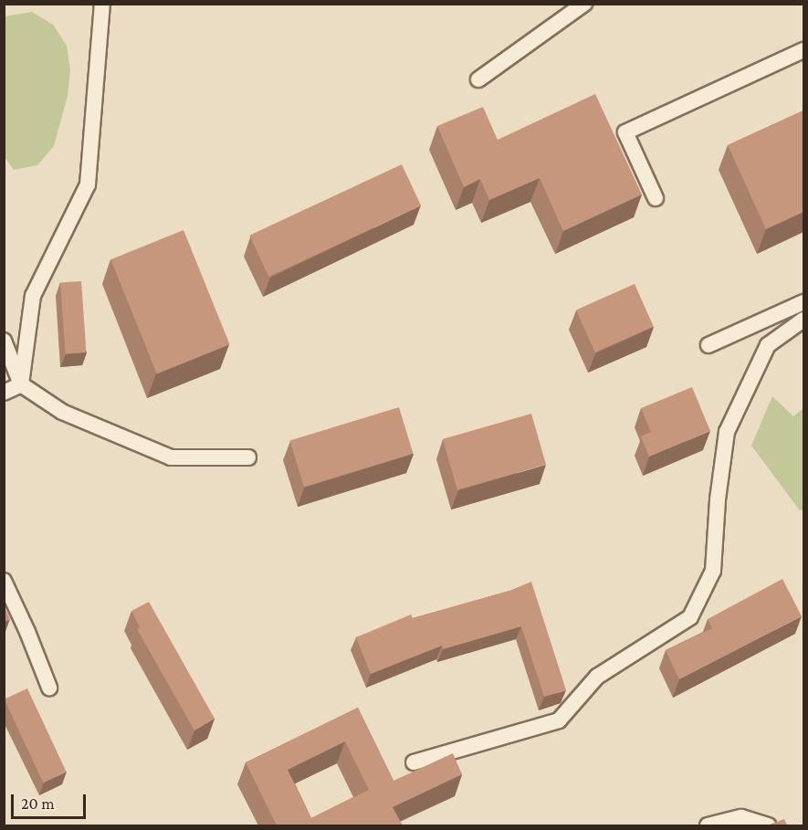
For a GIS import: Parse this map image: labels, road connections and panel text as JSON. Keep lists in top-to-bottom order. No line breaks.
{"scale_bar":"20 m"}
